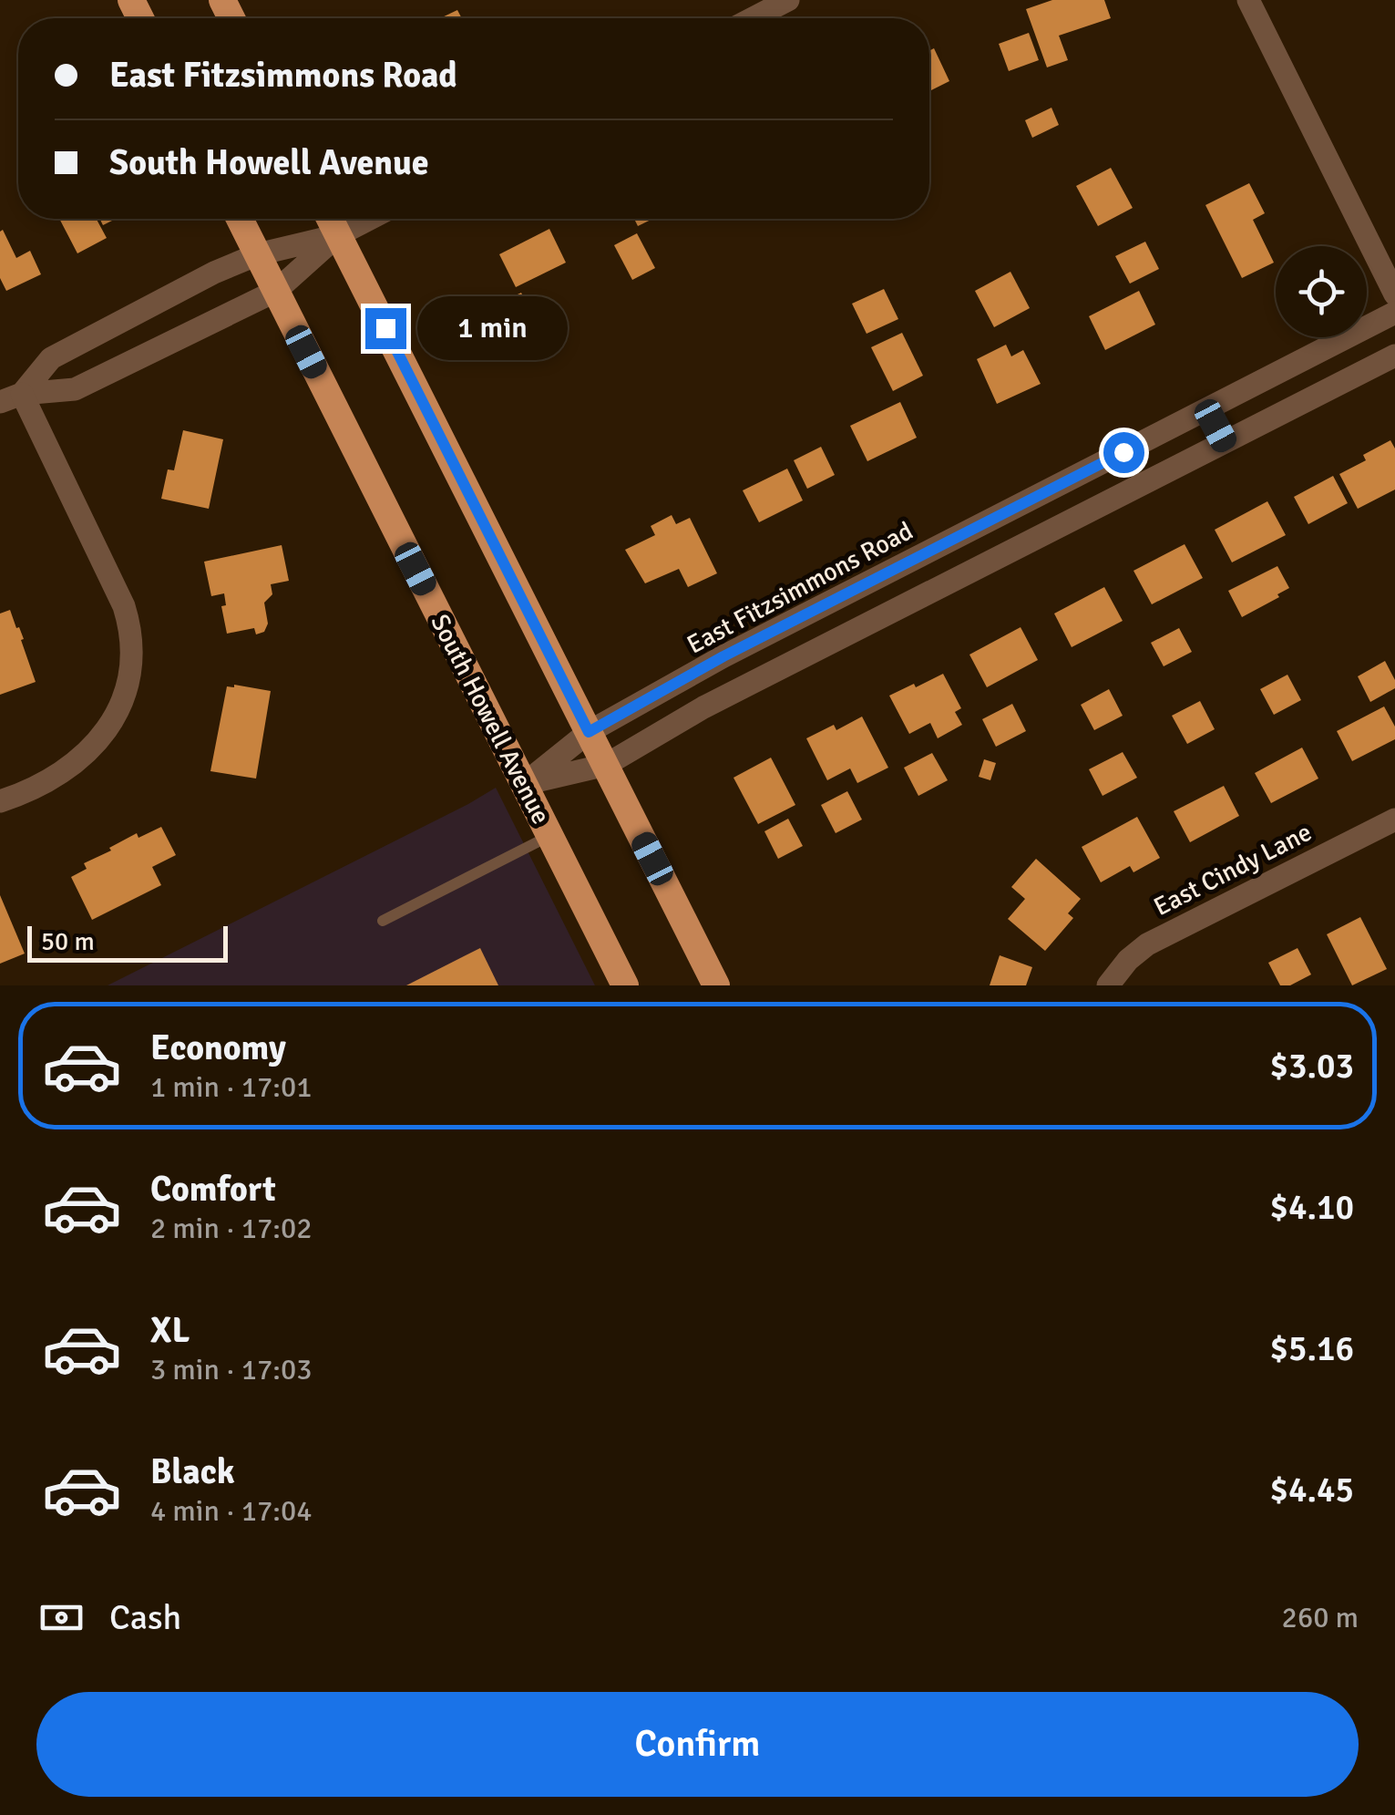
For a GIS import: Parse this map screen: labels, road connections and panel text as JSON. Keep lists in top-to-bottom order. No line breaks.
{"streets":{"main road":["South Howell Avenue"],"street":["East Fitzsimmons Road","East Cindy Lane"]},"crossings":[["East Fitzsimmons Road","South Howell Avenue"]],"scale_bar":"50 m","page":{"banner":["East Fitzsimmons Road","South Howell Avenue"],"bubble":"1 min","scale":"50 m","list":[{"name":"Economy","note":"1 min · 17:01","value":"$3.03"},{"name":"Comfort","note":"2 min · 17:02","value":"$4.10"},{"name":"XL","note":"3 min · 17:03","value":"$5.16"},{"name":"Black","note":"4 min · 17:04","value":"$4.45"}],"pay":["Cash","260 m"],"buttons":"Confirm"}}
